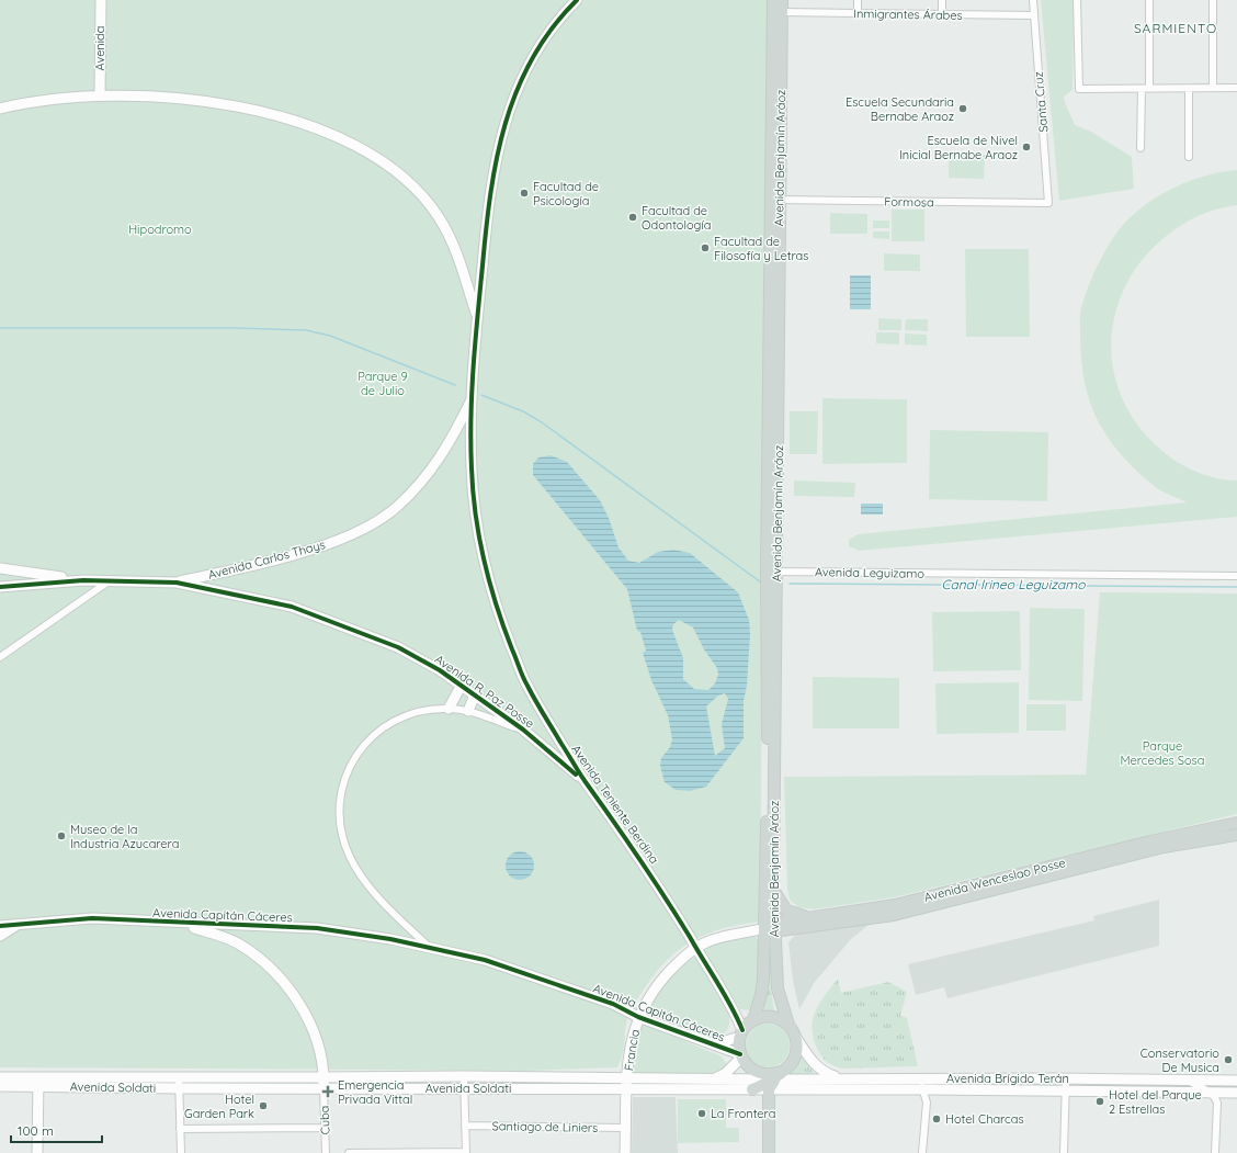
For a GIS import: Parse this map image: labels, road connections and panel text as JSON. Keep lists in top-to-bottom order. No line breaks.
{"streets":{"main road":["Avenida Benjamín Aráoz","Avenida Wenceslao Posse"],"street":["Inmigrantes Árabes","Avenida","Santa Cruz","Formosa","Avenida Carlos Thays","Avenida Leguizamo","Avenida R. Paz Posse","Avenida Teniente Berdina","Avenida Capitán Cáceres","Francia","Avenida Brígido Terán","Avenida Soldati","Cuba","Santiago de Liniers"]},"crossings":[["Inmigrantes Árabes","Santa Cruz"],["Inmigrantes Árabes","Avenida Benjamín Aráoz"],["Santa Cruz","Formosa"],["Avenida Benjamín Aráoz","Formosa"],["Avenida Benjamín Aráoz","Avenida Leguizamo"],["Avenida Benjamín Aráoz","Avenida Teniente Berdina"],["Avenida Benjamín Aráoz","Avenida Wenceslao Posse"],["Avenida Benjamín Aráoz","Avenida Capitán Cáceres"],["Avenida Carlos Thays","Avenida R. Paz Posse"],["Avenida Carlos Thays","Avenida Teniente Berdina"],["Avenida R. Paz Posse","Avenida Teniente Berdina"],["Avenida Teniente Berdina","Francia"],["Avenida Wenceslao Posse","Francia"],["Avenida Capitán Cáceres","Francia"],["Francia","Avenida Soldati"],["Francia","Santiago de Liniers"],["Avenida Soldati","Cuba"]],"districts":["SARMIENTO"],"water":["Canal Irineo Leguizamo"],"parks":["Hipodromo","Parque 9 de Julio","Parque Mercedes Sosa"],"places":{"other":["Escuela Secundaria Bernabe Araoz","Escuela de Nivel Inicial Bernabe Araoz","Facultad de Psicología","Facultad de Odontología","Facultad de Filosofía y Letras","Museo de la Industria Azucarera","Conservatorio De Musica","Hotel del Parque 2 Estrellas","Hotel Garden Park","La Frontera","Hotel Charcas"],"health":["Emergencia Privada Vittal"]},"scale_bar":"100 m"}
